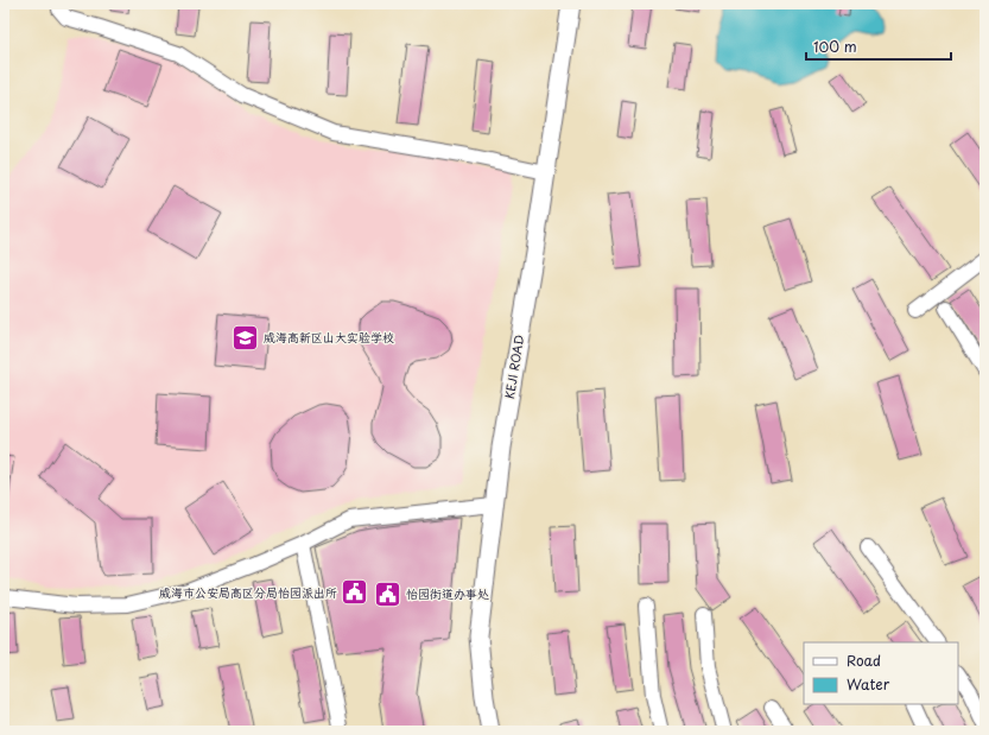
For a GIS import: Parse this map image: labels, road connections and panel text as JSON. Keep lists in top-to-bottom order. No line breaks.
{"streets":{"main road":["KEJI ROAD"]},"places":{"school or university":["威海高新区山大实验学校"],"public building":["威海市公安局高区分局怡园派出所","怡园街道办事处"]},"legend":["Road","Water"],"scale_bar":"100 m"}
